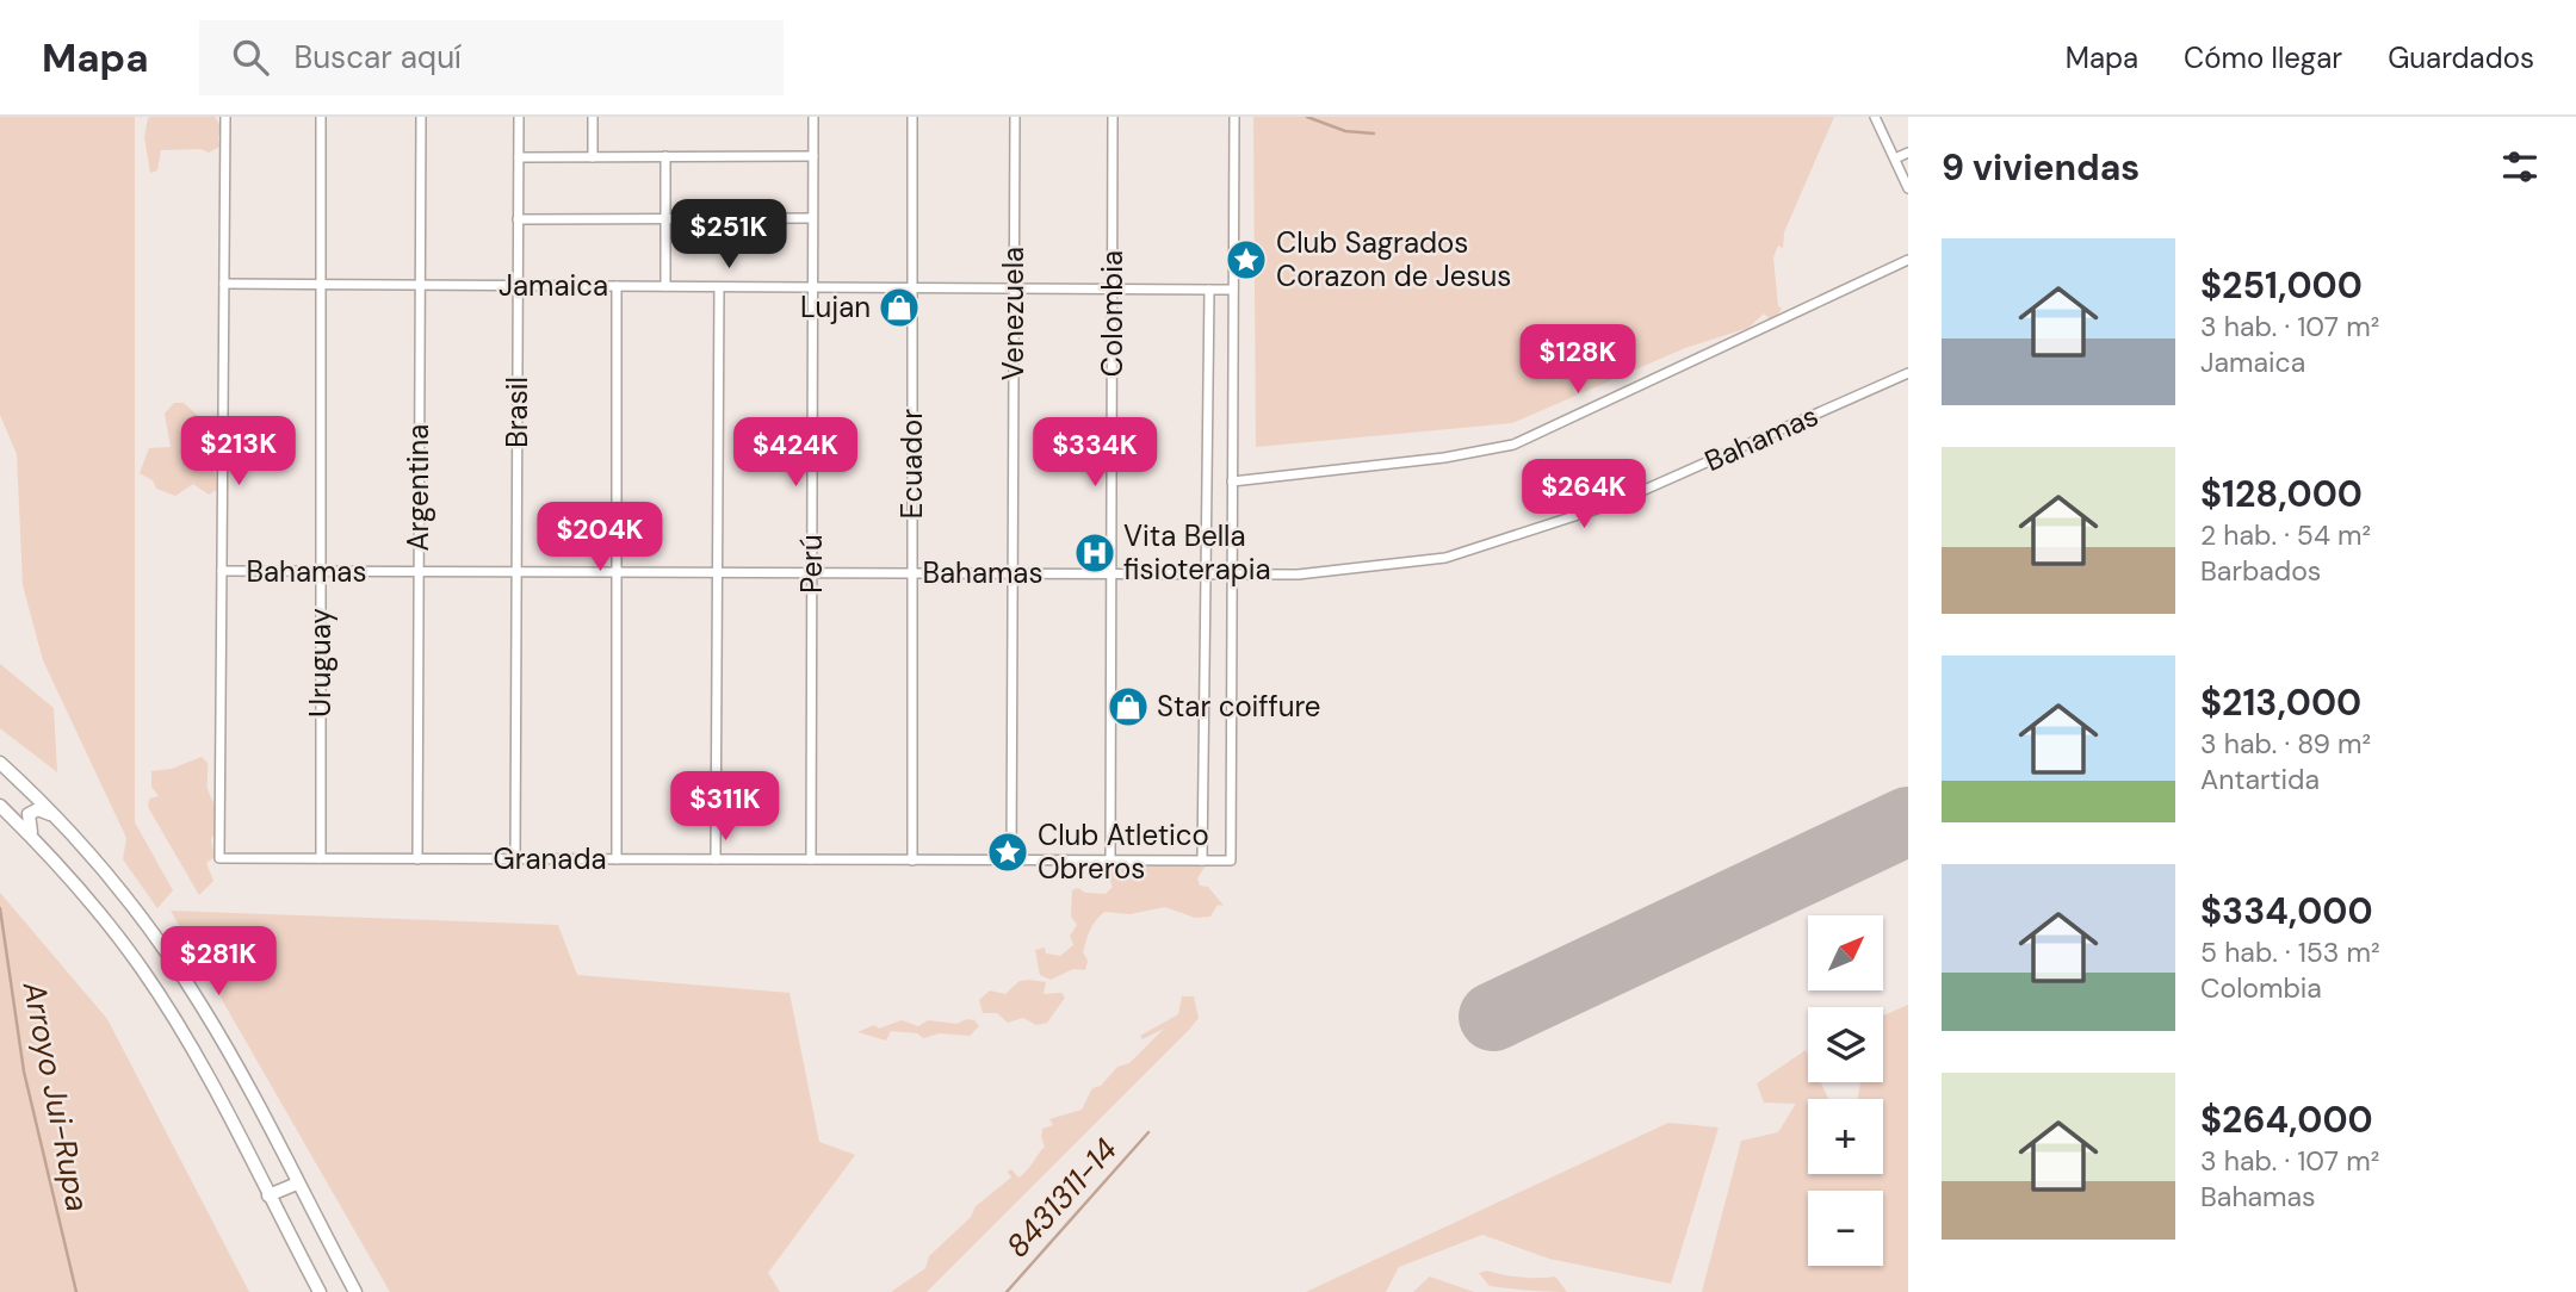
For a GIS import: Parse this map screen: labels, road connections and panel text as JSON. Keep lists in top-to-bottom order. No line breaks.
{"streets":{"street":["Jamaica","Venezuela","Colombia","Brasil","Bahamas","Ecuador","Argentina","Perú","Uruguay","Granada"]},"crossings":[["Jamaica","Venezuela"],["Jamaica","Colombia"],["Jamaica","Brasil"],["Jamaica","Ecuador"],["Jamaica","Argentina"],["Jamaica","Perú"],["Jamaica","Uruguay"],["Venezuela","Bahamas"],["Venezuela","Granada"],["Colombia","Bahamas"],["Colombia","Granada"],["Brasil","Bahamas"],["Brasil","Granada"],["Bahamas","Ecuador"],["Bahamas","Argentina"],["Bahamas","Perú"],["Bahamas","Uruguay"],["Bahamas","Granada"],["Ecuador","Granada"],["Argentina","Granada"],["Perú","Granada"],["Uruguay","Granada"]],"water":["Arroyo Jui-Rupa","8431311-14"],"places":{"place":["Club Sagrados Corazon de Jesus","Club Atletico Obreros"],"shop":["Lujan","Star coiffure"],"hospital":["Vita Bella fisioterapia"]},"north":"top right","page":{"header":"Mapa","search":"Buscar aquí","nav":["Mapa","Cómo llegar","Guardados"],"heading":"9 viviendas","price":["$251K","$128K","$213K","$424K","$334K","$264K","$204K","$311K","$281K"],"list":[{"name":"$251,000","note":"3 hab. · 107 m² · Jamaica"},{"name":"$128,000","note":"2 hab. · 54 m² · Barbados"},{"name":"$213,000","note":"3 hab. · 89 m² · Antartida"},{"name":"$334,000","note":"5 hab. · 153 m² · Colombia"},{"name":"$264,000","note":"3 hab. · 107 m² · Bahamas"}],"map_buttons":["+","−"]}}
